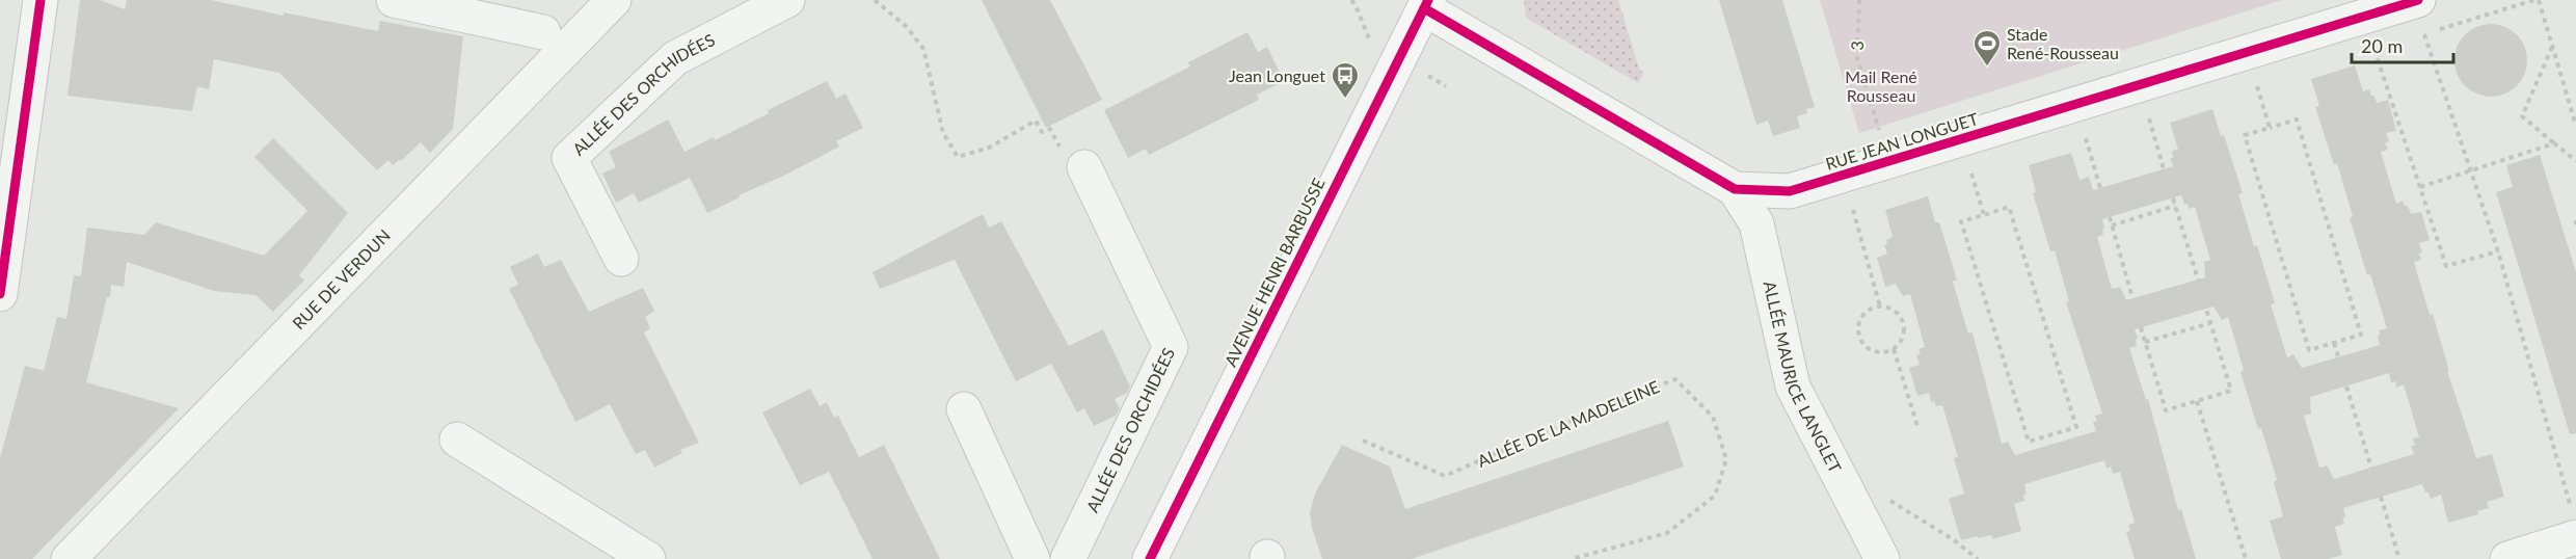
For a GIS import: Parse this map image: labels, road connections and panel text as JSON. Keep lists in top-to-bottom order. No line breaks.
{"streets":{"main road":["AVENUE HENRI BARBUSSE"],"street":["ALLÉE DES ORCHIDÉES","RUE JEAN LONGUET","RUE DE VERDUN","ALLÉE MAURICE LANGLET"],"path":["3","ALLÉE DE LA MADELEINE"]},"crossings":[["3","RUE JEAN LONGUET"],["RUE JEAN LONGUET","AVENUE HENRI BARBUSSE"],["RUE JEAN LONGUET","ALLÉE MAURICE LANGLET"]],"parks":["Mail René Rousseau"],"places":{"sports":["Stade René-Rousseau"],"bus stop":["Jean Longuet"]},"scale_bar":"20 m"}
